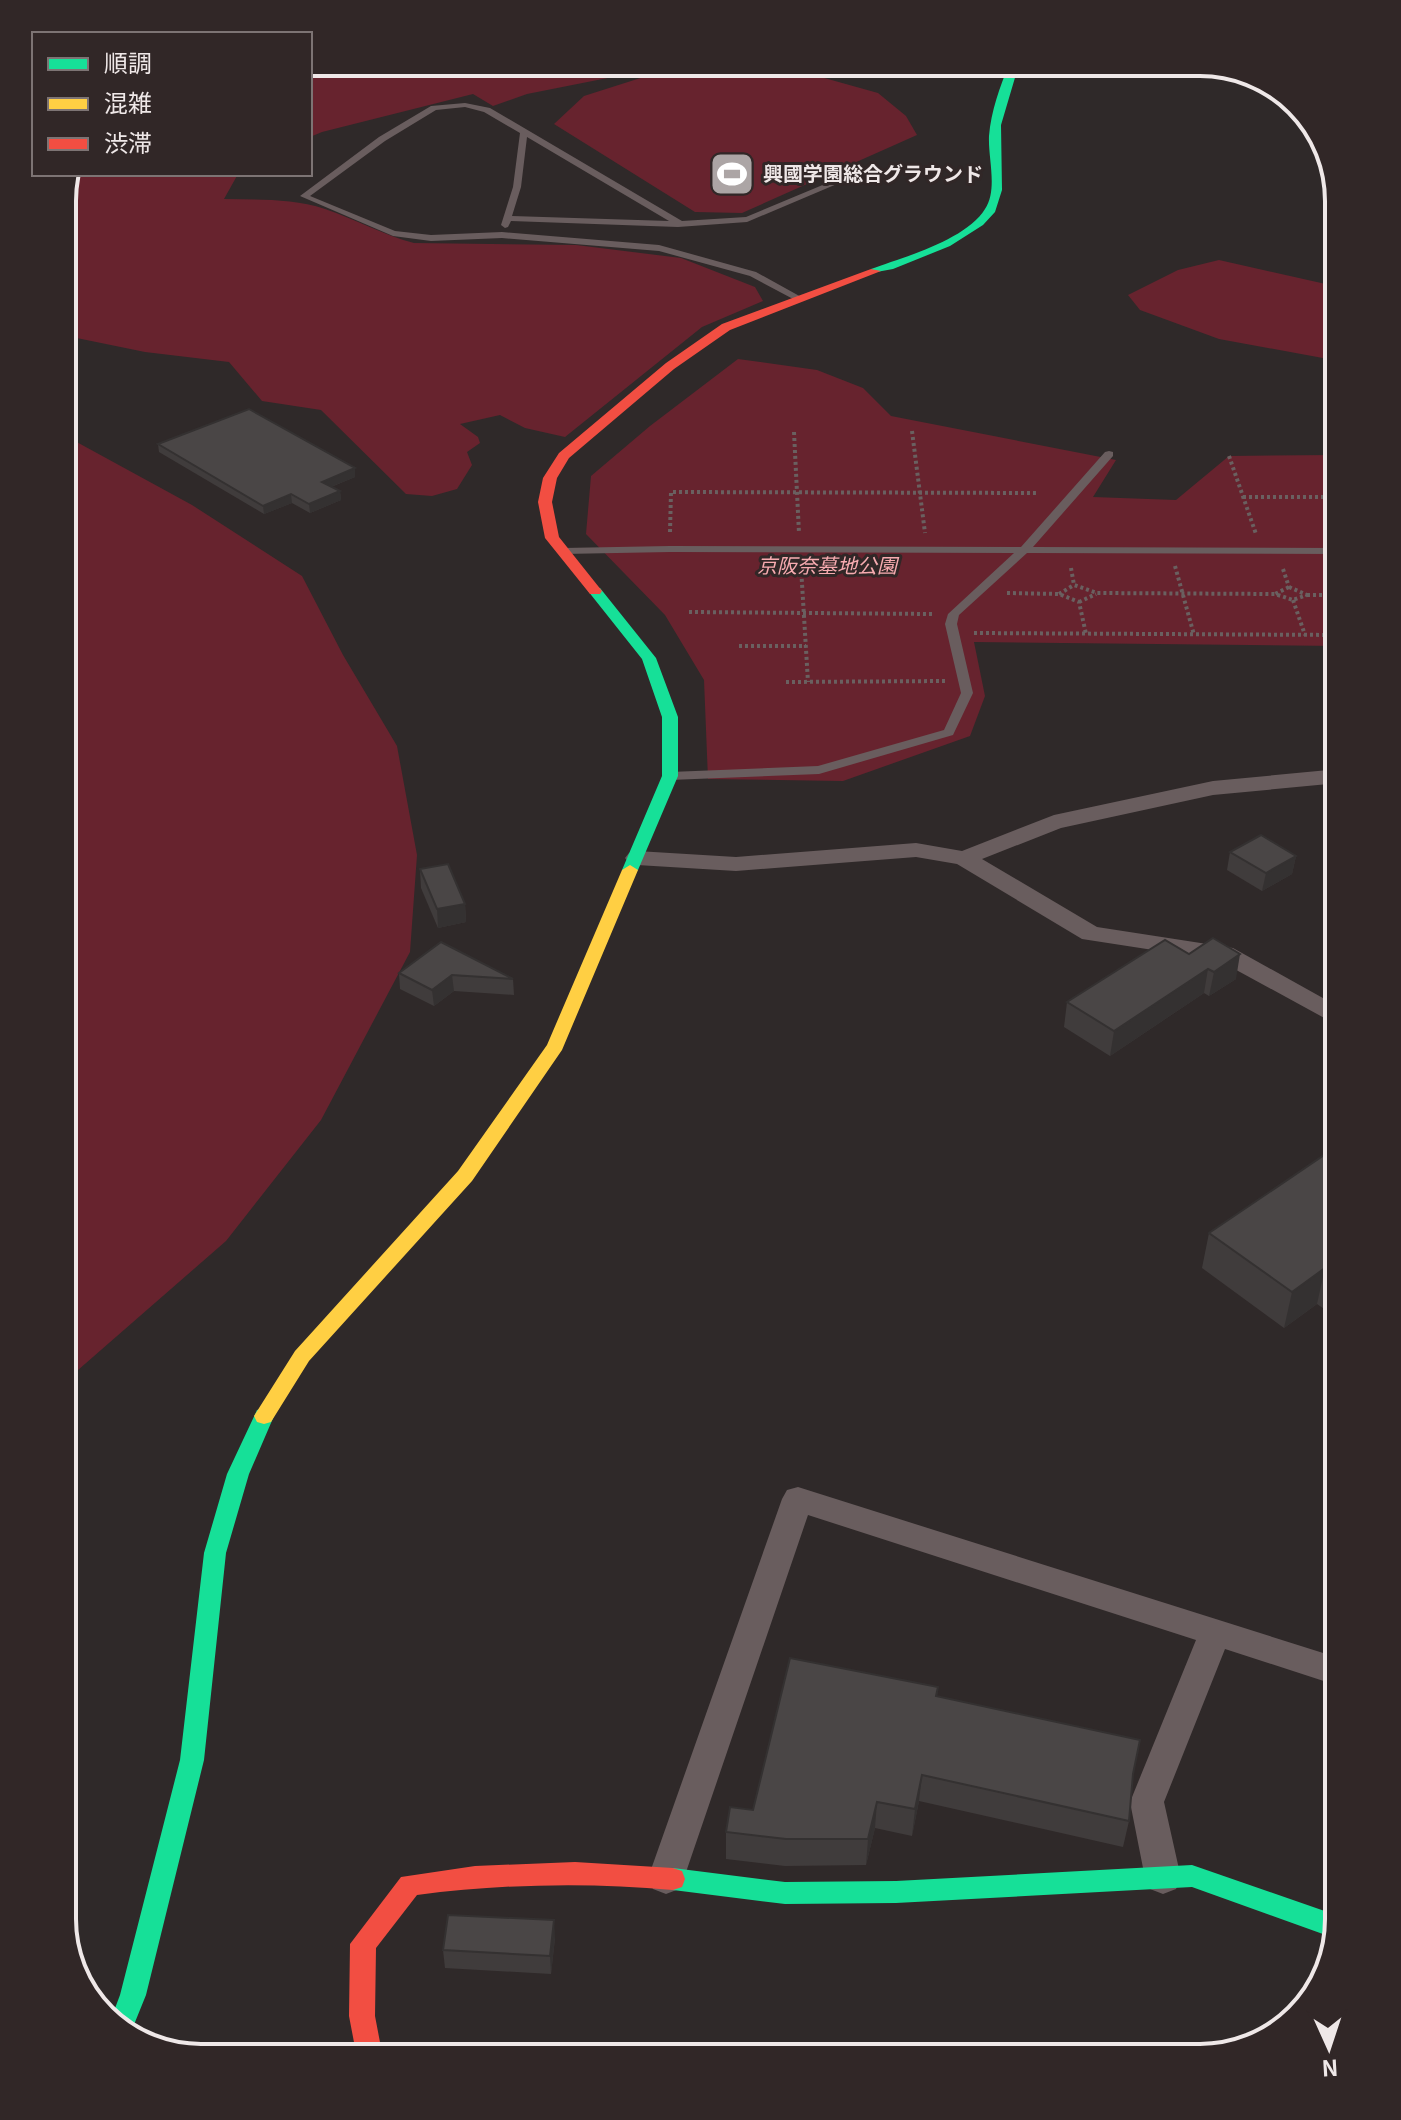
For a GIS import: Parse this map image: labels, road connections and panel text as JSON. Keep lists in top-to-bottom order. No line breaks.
{"parks":["京阪奈墓地公園"],"places":{"sports":["興國学園総合グラウンド"]},"legend":["順調","混雑","渋滞"],"north":"bottom"}
